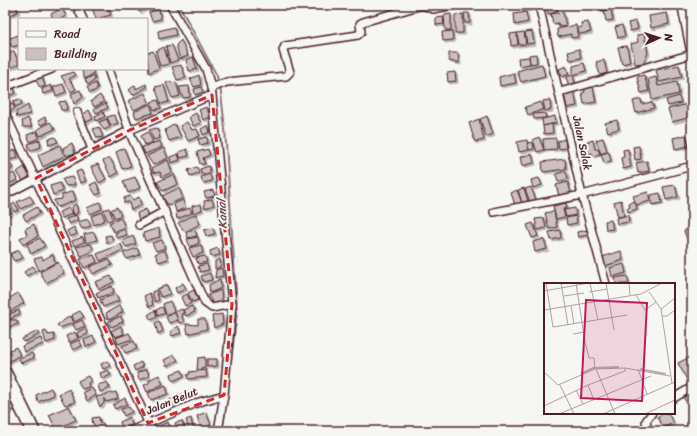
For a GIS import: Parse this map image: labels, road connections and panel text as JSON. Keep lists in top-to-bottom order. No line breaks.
{"streets":{"street":["Jalan Salak","Jalan Belut"]},"water":["Kanal"],"legend":["Road","Building"],"north":"right"}
